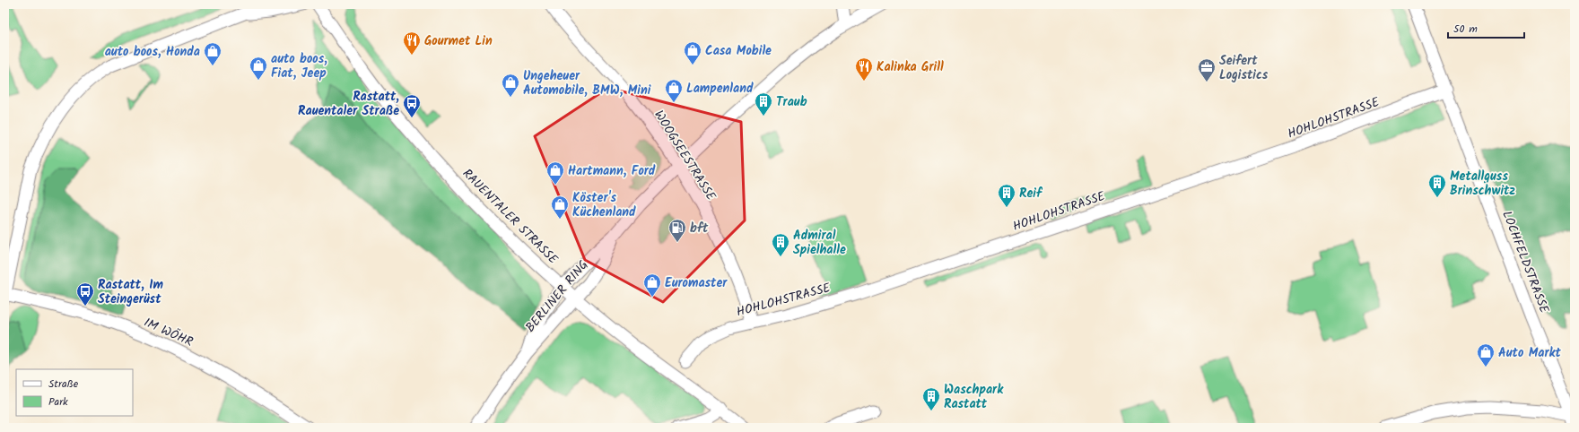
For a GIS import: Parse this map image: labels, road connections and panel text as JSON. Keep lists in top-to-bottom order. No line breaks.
{"streets":{"street":["HOHLOHSTRASSE","WOOGSEESTRASSE","RAUENTALER STRASSE","LOCHFELDSTRASSE","BERLINER RING","IM WÖHR"]},"crossings":[["HOHLOHSTRASSE","WOOGSEESTRASSE"],["HOHLOHSTRASSE","LOCHFELDSTRASSE"],["WOOGSEESTRASSE","BERLINER RING"],["RAUENTALER STRASSE","BERLINER RING"]],"places":{"restaurant":["Gourmet Lin","Kalinka Grill"],"shop":["Casa Mobile","auto boos, Honda","auto boos, Fiat, Jeep","Ungeheuer Automobile, BMW, Mini","Lampenland","Hartmann, Ford","Köster's Küchenland","Euromaster","Auto Markt"],"office":["Seifert Logistics"],"building":["Traub","Metallguss Brinschwitz","Reif","Admiral Spielhalle","Waschpark Rastatt"],"bus stop":["Rastatt, Rauentaler Straße","Rastatt, Im Steingerüst"],"fuel station":["bft"]},"legend":["Straße","Park"],"scale_bar":"50 m"}
